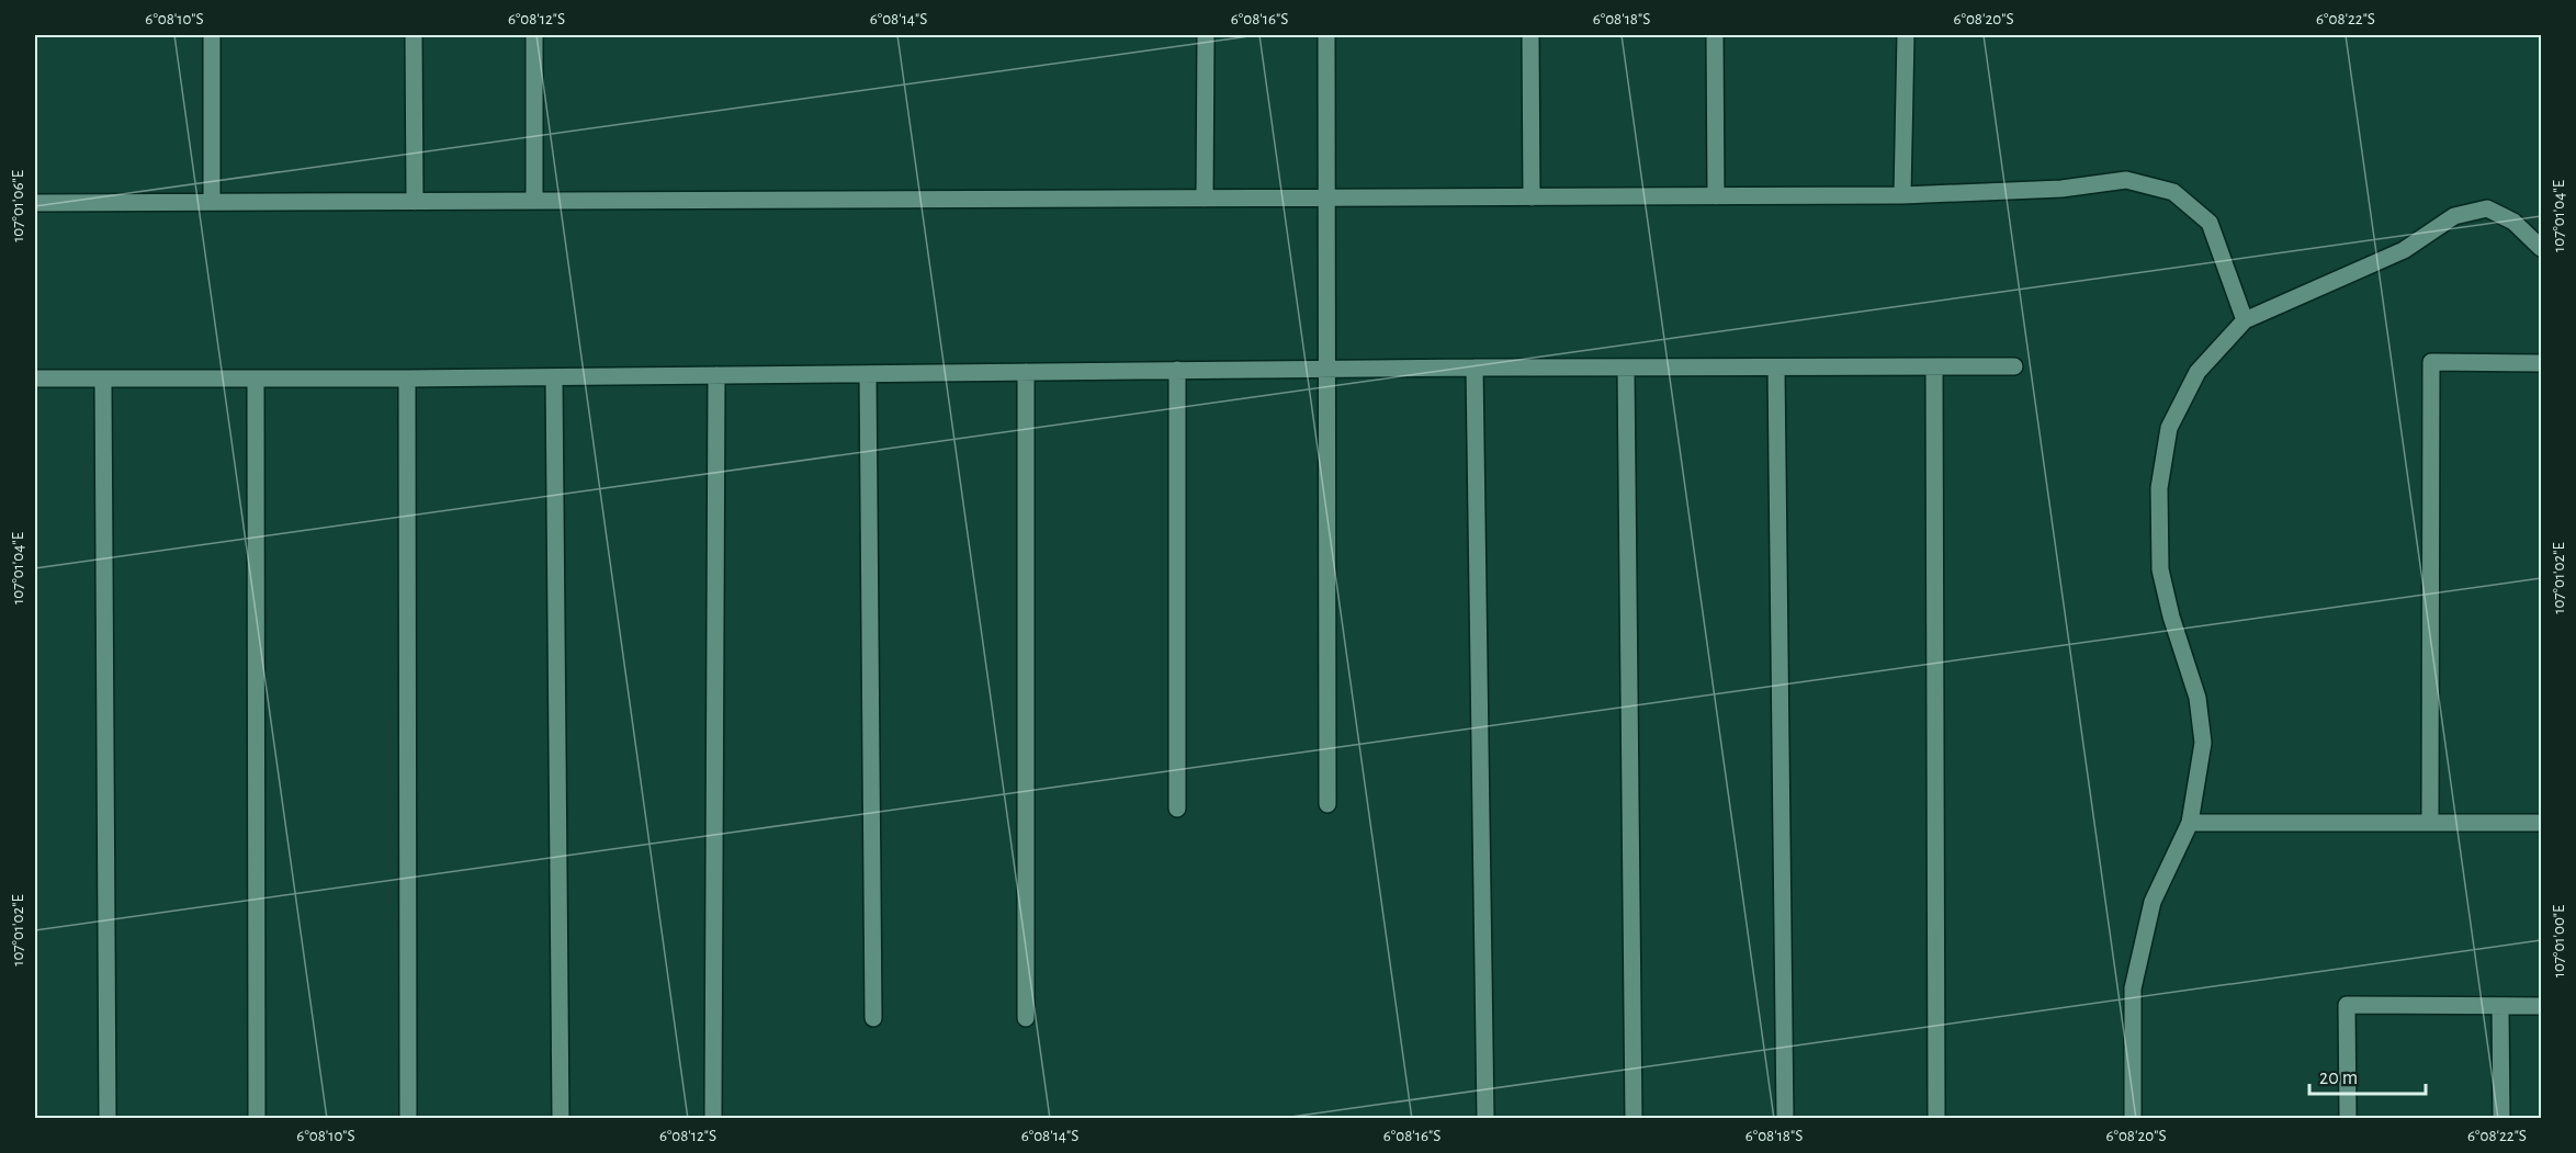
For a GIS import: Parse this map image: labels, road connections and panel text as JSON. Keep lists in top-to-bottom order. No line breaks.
{"scale_bar":"20 m","coordinates":["6°08'10\"S","6°08'12\"S","6°08'14\"S","6°08'16\"S","6°08'18\"S","6°08'20\"S","6°08'22\"S","107°01'06\"E","107°01'04\"E","107°01'02\"E","107°01'00\"E"]}
